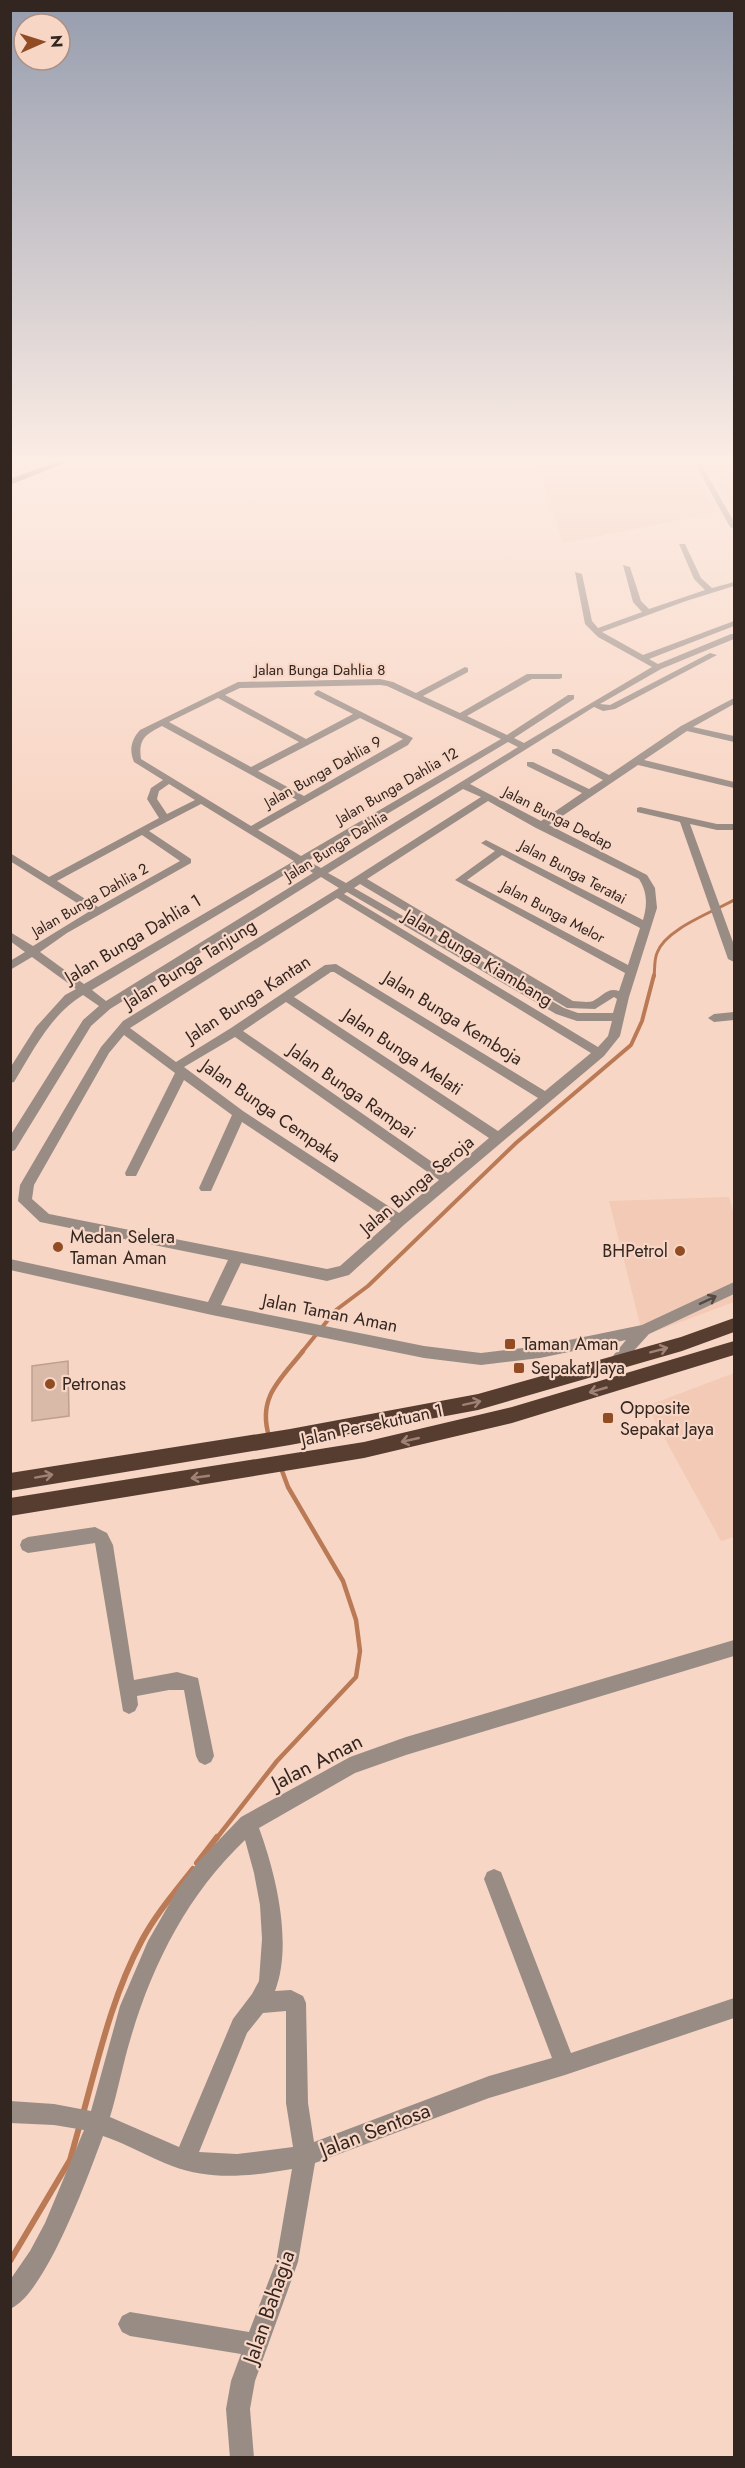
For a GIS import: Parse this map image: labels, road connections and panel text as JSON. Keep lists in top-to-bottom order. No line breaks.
{"streets":{"highway":["Jalan Persekutuan 1"],"street":["Jalan Bunga Dahlia 8","Jalan Bunga Dahlia 9","Jalan Bunga Dahlia 12","Jalan Bunga Dedap","Jalan Bunga Dahlia","Jalan Bunga Teratai","Jalan Bunga Dahlia 2","Jalan Bunga Melor","Jalan Bunga Dahlia 1","Jalan Bunga Kiambang","Jalan Bunga Tanjung","Jalan Bunga Kantan","Jalan Bunga Kemboja","Jalan Bunga Melati","Jalan Bunga Rampai","Jalan Bunga Cempaka","Jalan Bunga Seroja","Jalan Taman Aman","Jalan Aman","Jalan Sentosa","Jalan Bahagia"]},"crossings":[["Jalan Bunga Dahlia 8","Jalan Bunga Dahlia 9"],["Jalan Bunga Dahlia 8","Jalan Bunga Dahlia 12"],["Jalan Bunga Dahlia 8","Jalan Bunga Dahlia"],["Jalan Bunga Dahlia 8","Jalan Bunga Dahlia 1"],["Jalan Bunga Dahlia 8","Jalan Bunga Kiambang"],["Jalan Bunga Dahlia 8","Jalan Bunga Tanjung"],["Jalan Bunga Dahlia 12","Jalan Bunga Dahlia 1"],["Jalan Bunga Dedap","Jalan Bunga Dahlia"],["Jalan Bunga Dedap","Jalan Bunga Tanjung"],["Jalan Bunga Dedap","Jalan Bunga Seroja"],["Jalan Bunga Teratai","Jalan Bunga Melor"],["Jalan Bunga Teratai","Jalan Bunga Seroja"],["Jalan Bunga Melor","Jalan Bunga Seroja"],["Jalan Bunga Kiambang","Jalan Bunga Tanjung"],["Jalan Bunga Kiambang","Jalan Bunga Seroja"],["Jalan Bunga Tanjung","Jalan Bunga Cempaka"],["Jalan Bunga Tanjung","Jalan Bunga Seroja"],["Jalan Bunga Kantan","Jalan Bunga Kemboja"],["Jalan Bunga Kantan","Jalan Bunga Melati"],["Jalan Bunga Kantan","Jalan Bunga Rampai"],["Jalan Bunga Kantan","Jalan Bunga Cempaka"],["Jalan Bunga Kemboja","Jalan Bunga Seroja"],["Jalan Bunga Melati","Jalan Bunga Seroja"],["Jalan Bunga Rampai","Jalan Bunga Seroja"],["Jalan Bunga Cempaka","Jalan Bunga Seroja"],["Jalan Aman","Jalan Sentosa"],["Jalan Sentosa","Jalan Bahagia"]],"places":{"other":["Medan Selera Taman Aman","BHPetrol","Petronas"],"transit":["Taman Aman","Sepakat Jaya","Opposite Sepakat Jaya"]},"north":"right"}
